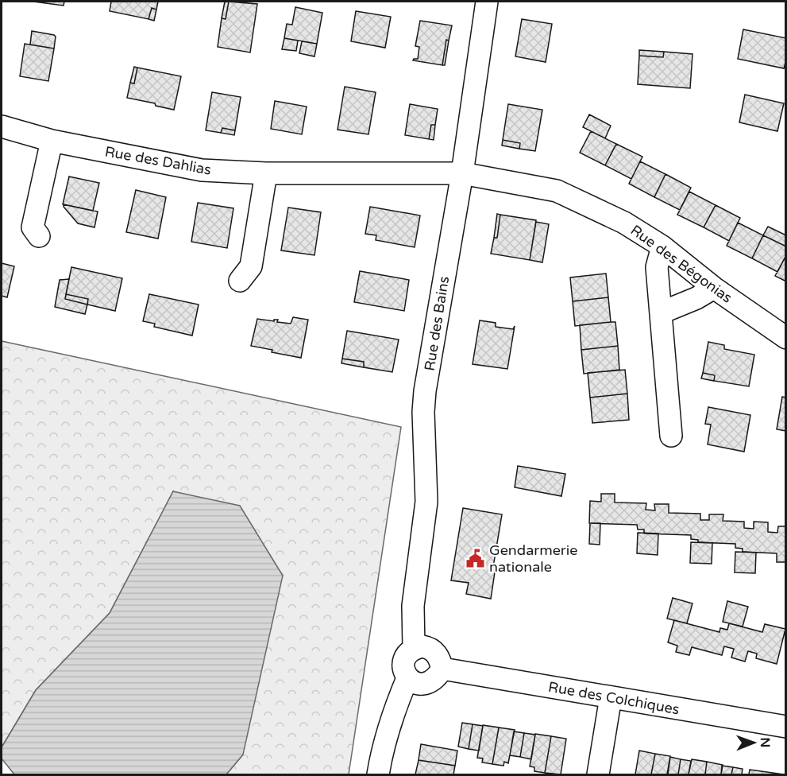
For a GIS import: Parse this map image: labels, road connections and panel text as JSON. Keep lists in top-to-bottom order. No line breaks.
{"streets":{"street":["Rue des Dahlias","Rue des Bégonias","Rue des Bains","Rue des Colchiques"]},"crossings":[["Rue des Dahlias","Rue des Bégonias"],["Rue des Dahlias","Rue des Bains"],["Rue des Bégonias","Rue des Bains"],["Rue des Bains","Rue des Colchiques"]],"places":{"public building":["Gendarmerie nationale"]},"north":"right"}
